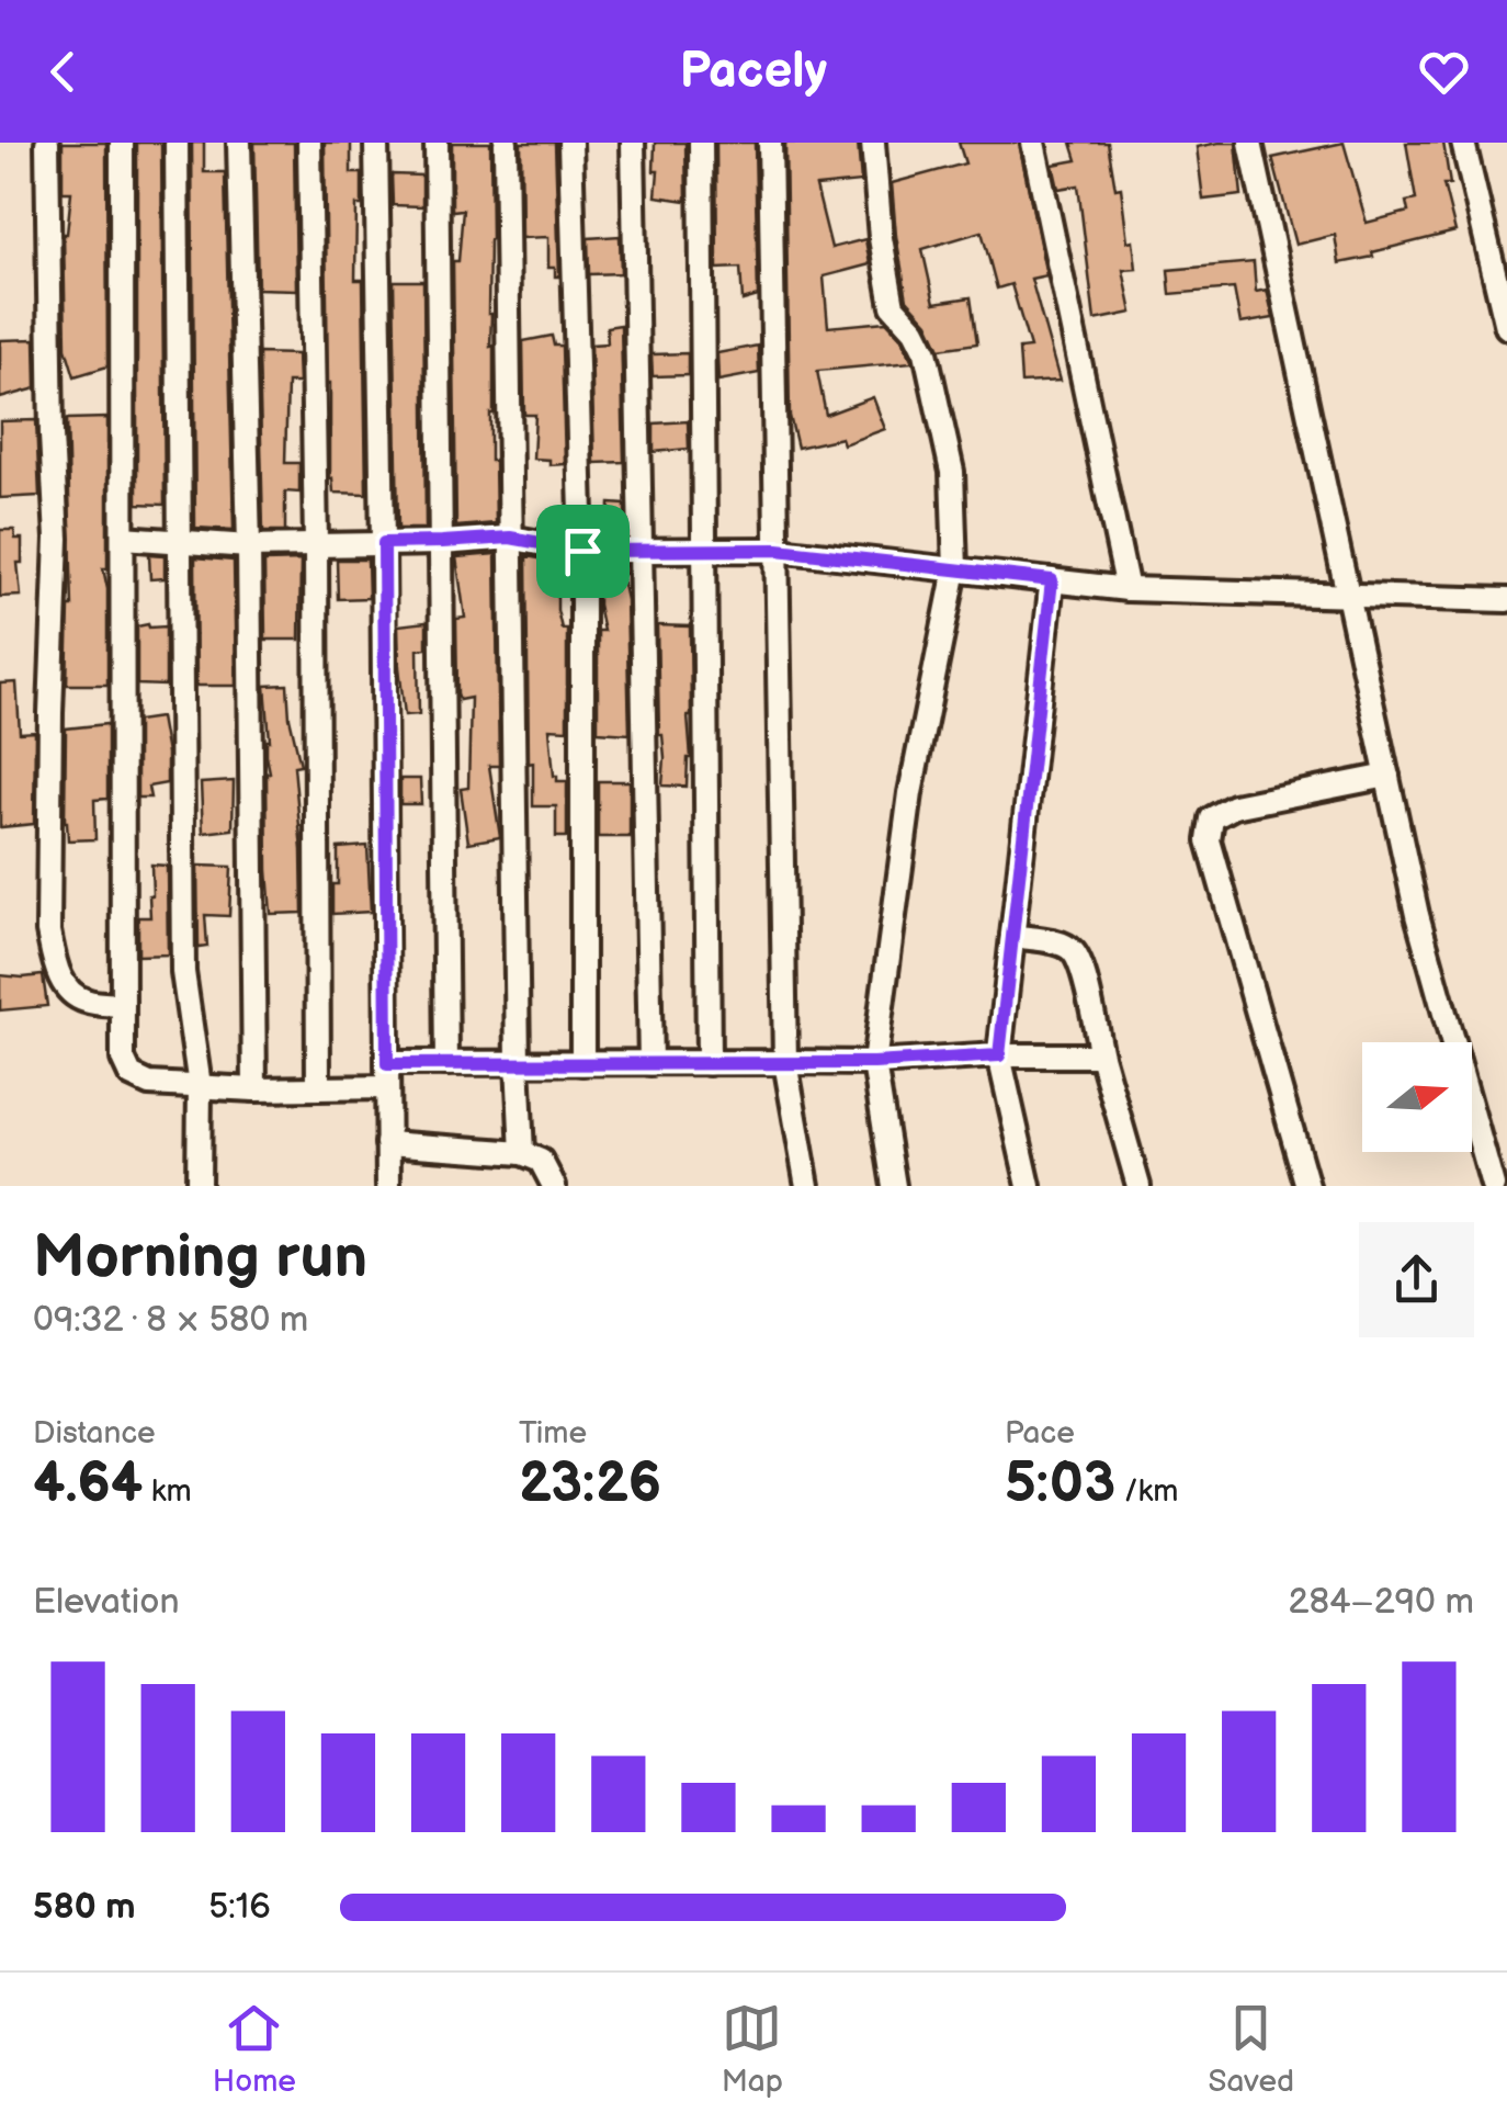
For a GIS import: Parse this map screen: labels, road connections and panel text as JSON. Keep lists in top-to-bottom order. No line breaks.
{"north":"right","page":{"header":"Pacely","heading":["Morning run","09:32 · 8 × 580 m"],"stats":[["Distance","4.64 km"],["Time","23:26"],["Pace","5:03 /km"]],"chart":["Elevation","284–290 m"],"list":[{"name":"580 m","note":"5:16"}],"tabs":["Home","Map","Saved"]}}
